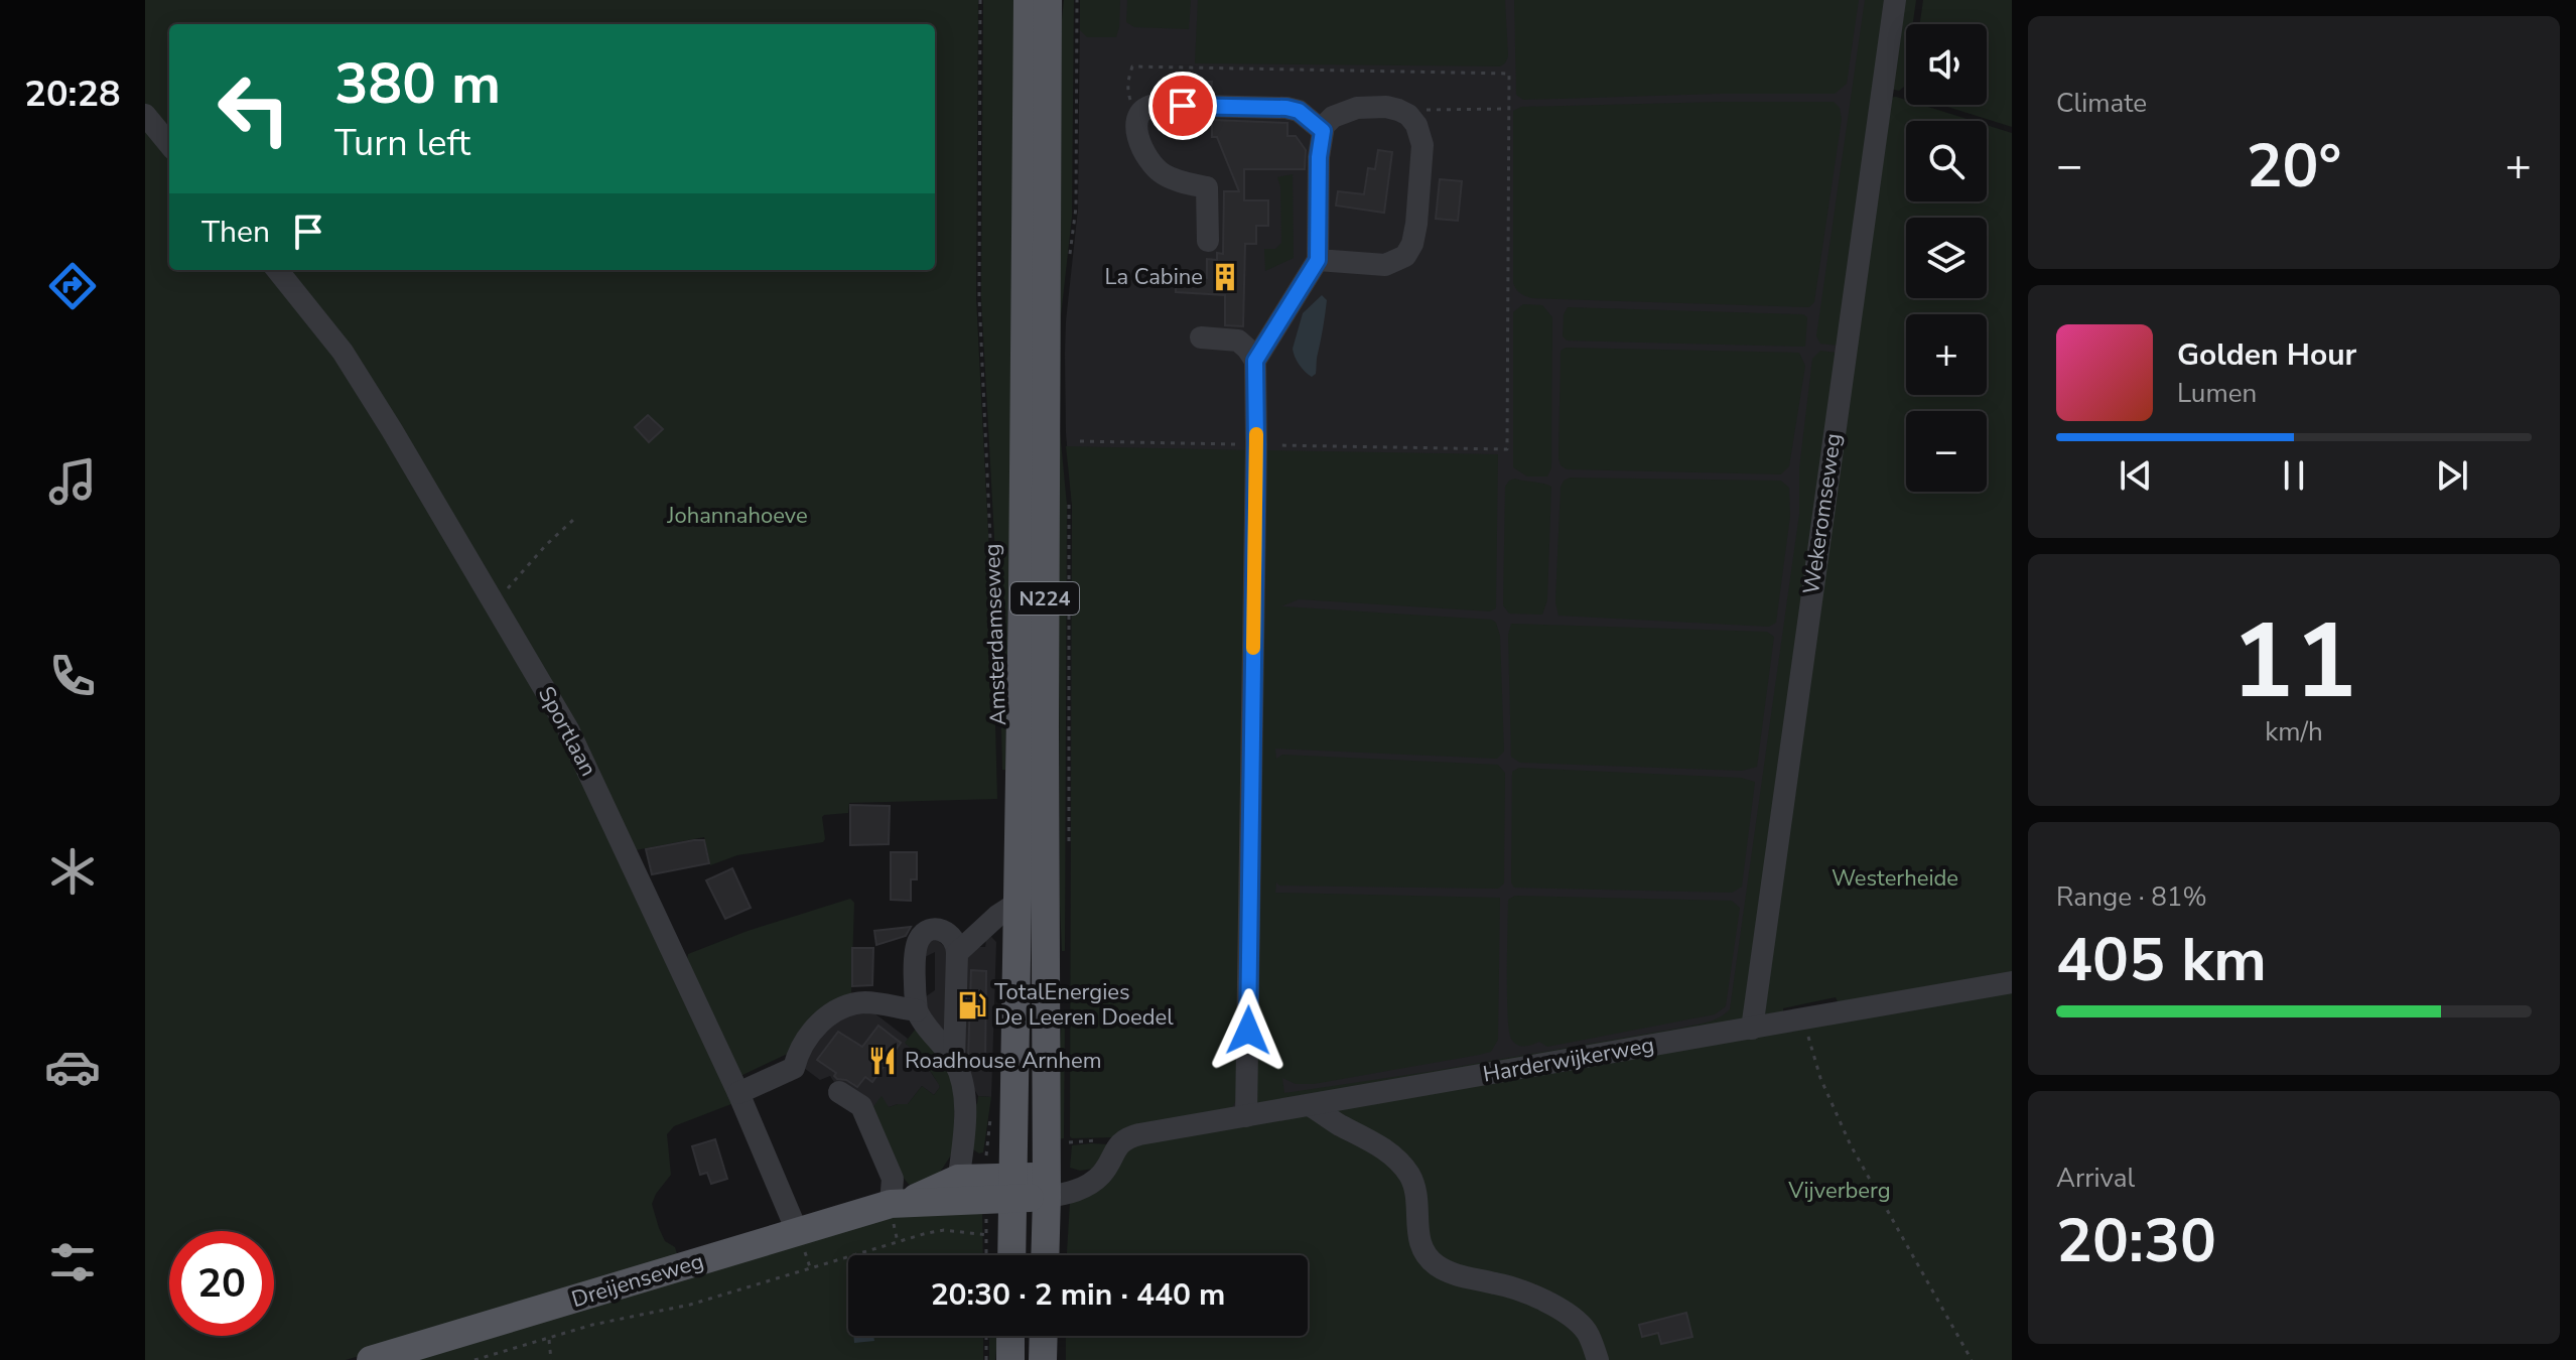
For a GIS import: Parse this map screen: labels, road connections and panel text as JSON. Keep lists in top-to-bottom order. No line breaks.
{"streets":{"main road":["N224","Amsterdamseweg","Dreijenseweg"],"street":["Wekeromseweg","Sportlaan","Harderwijkerweg"]},"crossings":[["Wekeromseweg","Harderwijkerweg"],["Amsterdamseweg","Dreijenseweg"],["Sportlaan","Dreijenseweg"]],"parks":["Johannahoeve","Westerheide","Vijverberg"],"places":{"building":["La Cabine"],"fuel station":["TotalEnergies De Leeren Doedel"],"restaurant":["Roadhouse Arnhem"]},"page":{"tabs":"20:28","tile":["Climate",["11","km/h"],["Range · 81%","405 km"],["Arrival","20:30"]],"map_buttons":["+","−"],"turn":["380 m","Turn left"],"heat":["−","20°","+"],"then":"Then","song":["Golden Hour","Lumen"],"limit":"20","trip":"20:30 · 2 min · 440 m"}}
